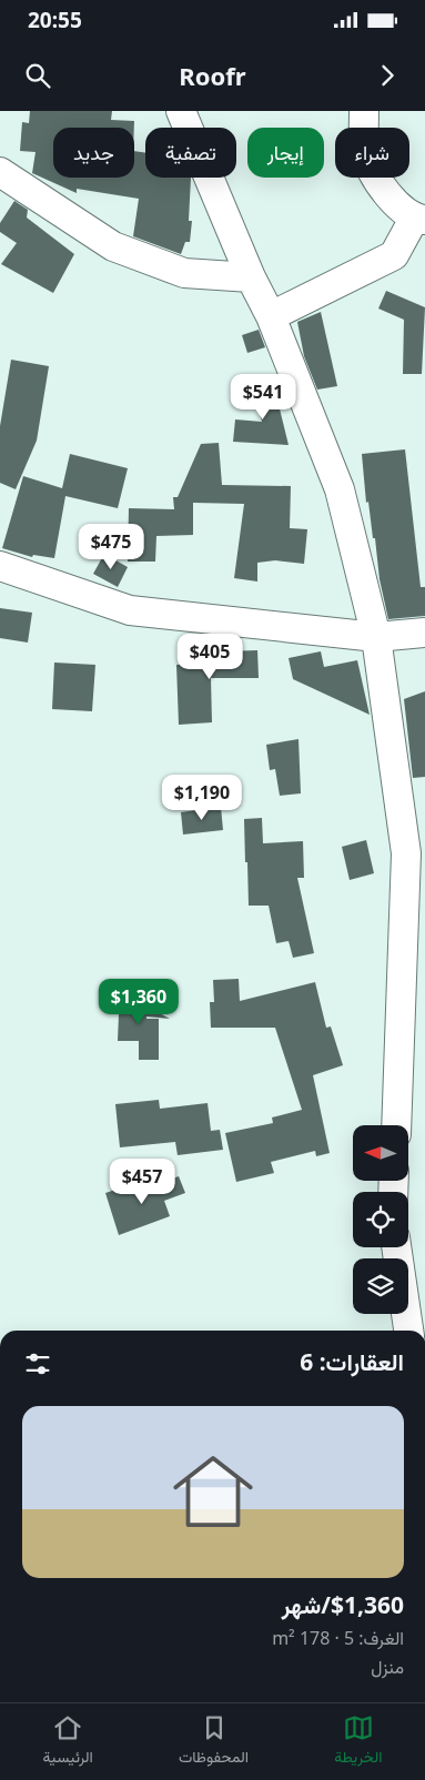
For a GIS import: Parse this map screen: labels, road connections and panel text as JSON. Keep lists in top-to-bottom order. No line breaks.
{"north":"left","page":{"status":"20:55","header":"Roofr","chip":["شراء","إيجار","تصفية","جديد"],"price":["$541","$475","$405","$1,190","$1,360","$457"],"heading":"العقارات: 6","list":[{"name":"$1,360/شهر","note":"الغرف: 5 · 178 m² · منزل"}],"tabs":["الخريطة","المحفوظات","الرئيسية"]}}
